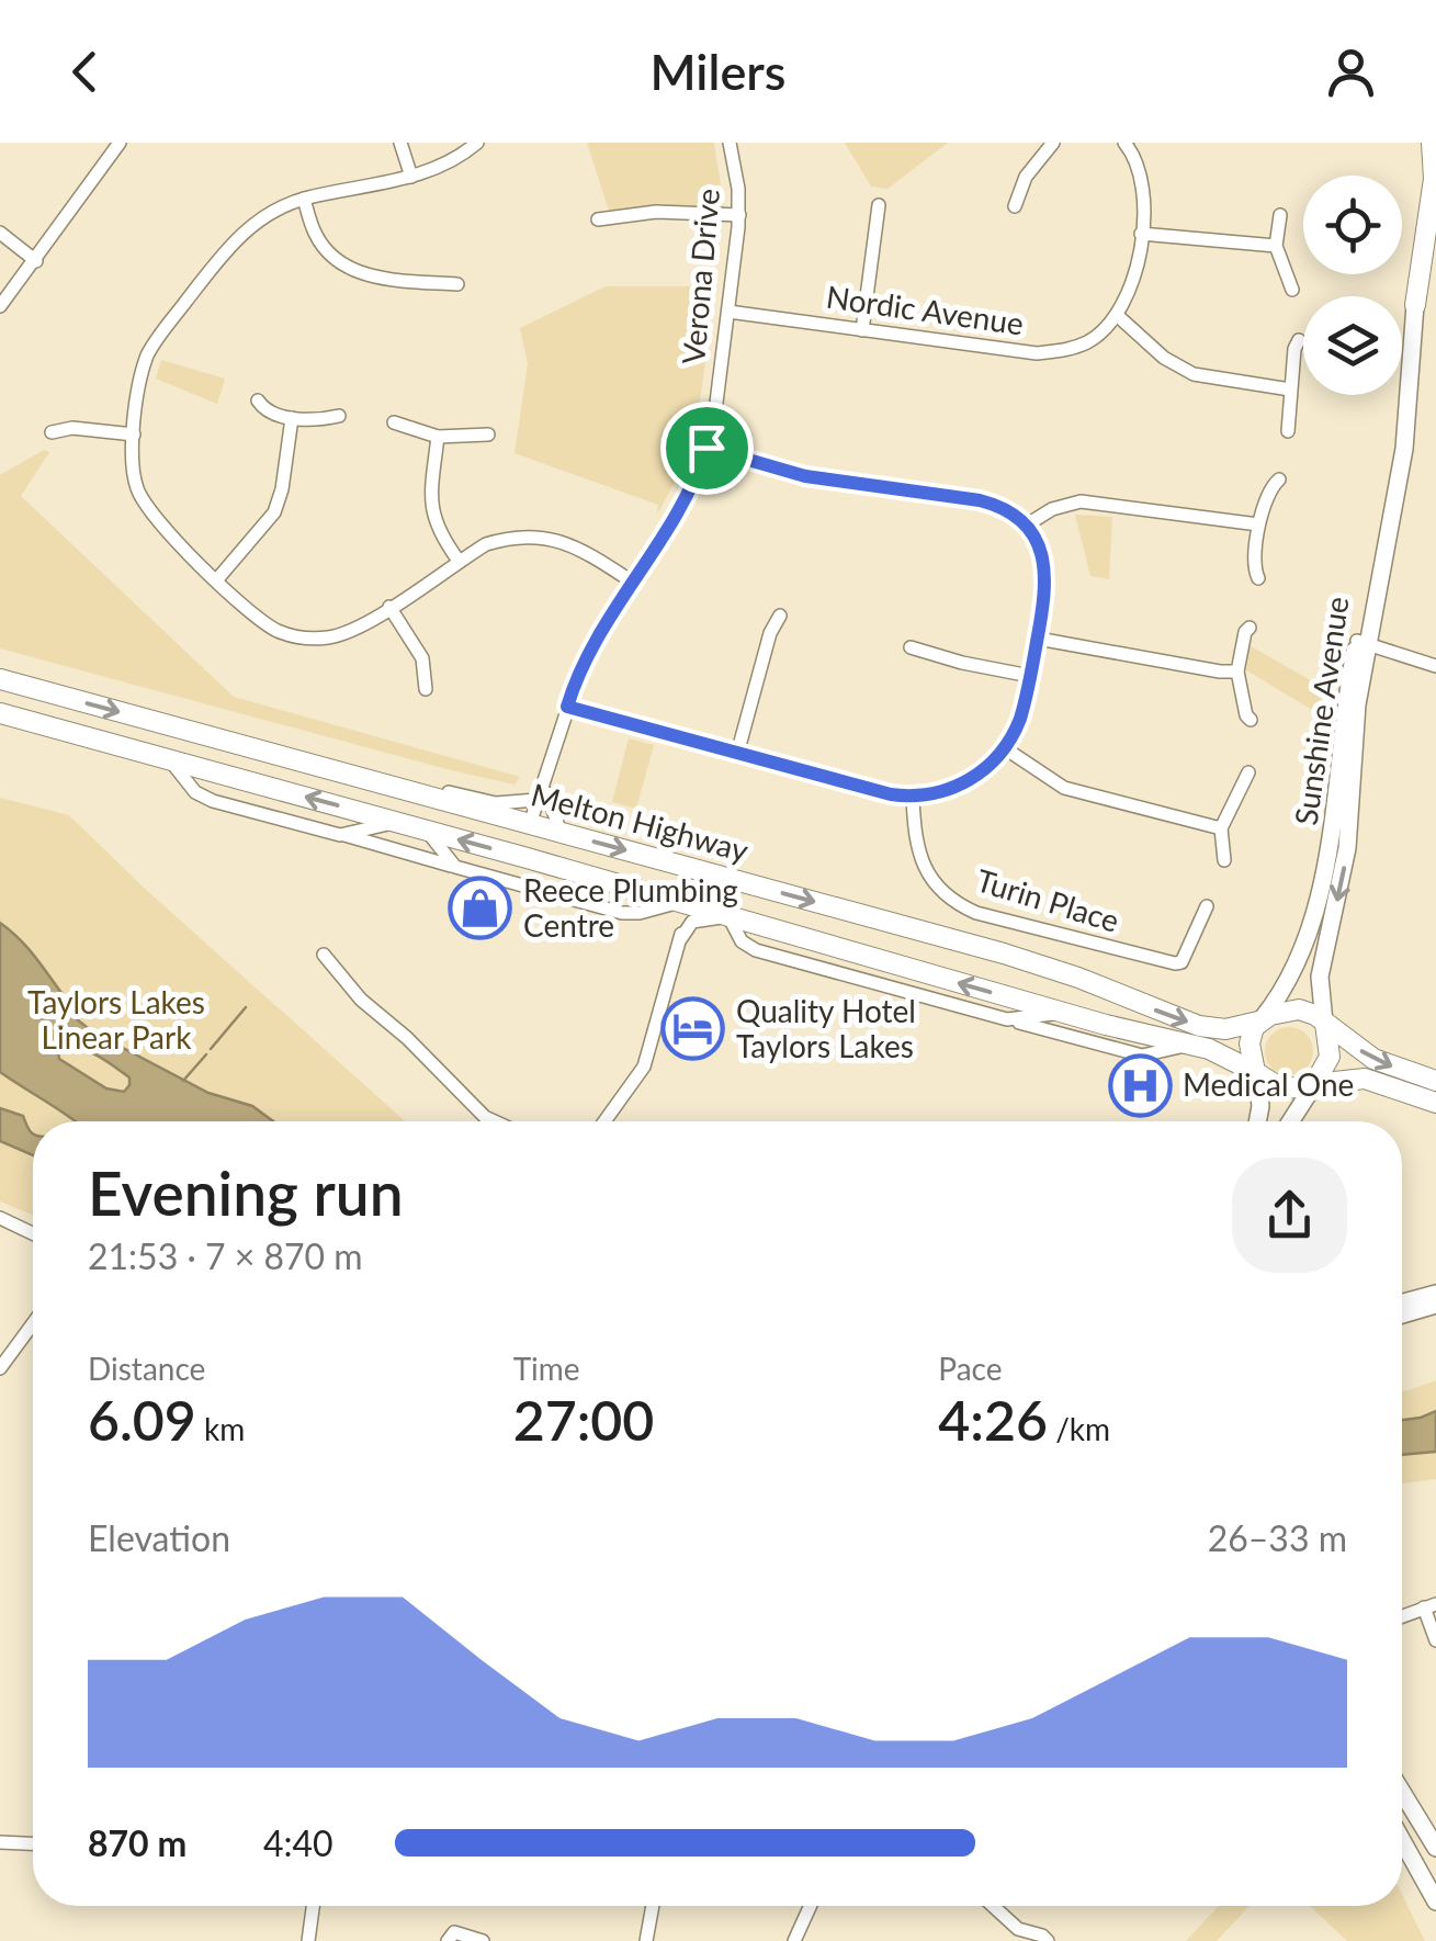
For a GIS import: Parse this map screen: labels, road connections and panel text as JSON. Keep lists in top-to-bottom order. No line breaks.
{"streets":{"highway":["Melton Highway"],"main road":["Sunshine Avenue"],"street":["Verona Drive","Nordic Avenue","Turin Place"]},"crossings":[["Verona Drive","Nordic Avenue"],["Verona Drive","Melton Highway"],["Sunshine Avenue","Melton Highway"]],"parks":["Taylors Lakes Linear Park"],"places":{"shop":["Reece Plumbing Centre"],"hotel":["Quality Hotel Taylors Lakes"],"hospital":["Medical One"]},"page":{"header":"Milers","heading":["Evening run","21:53 · 7 × 870 m"],"stats":[["Distance","6.09 km"],["Time","27:00"],["Pace","4:26 /km"]],"chart":["Elevation","26–33 m"],"list":[{"name":"870 m","note":"4:40"}]}}
